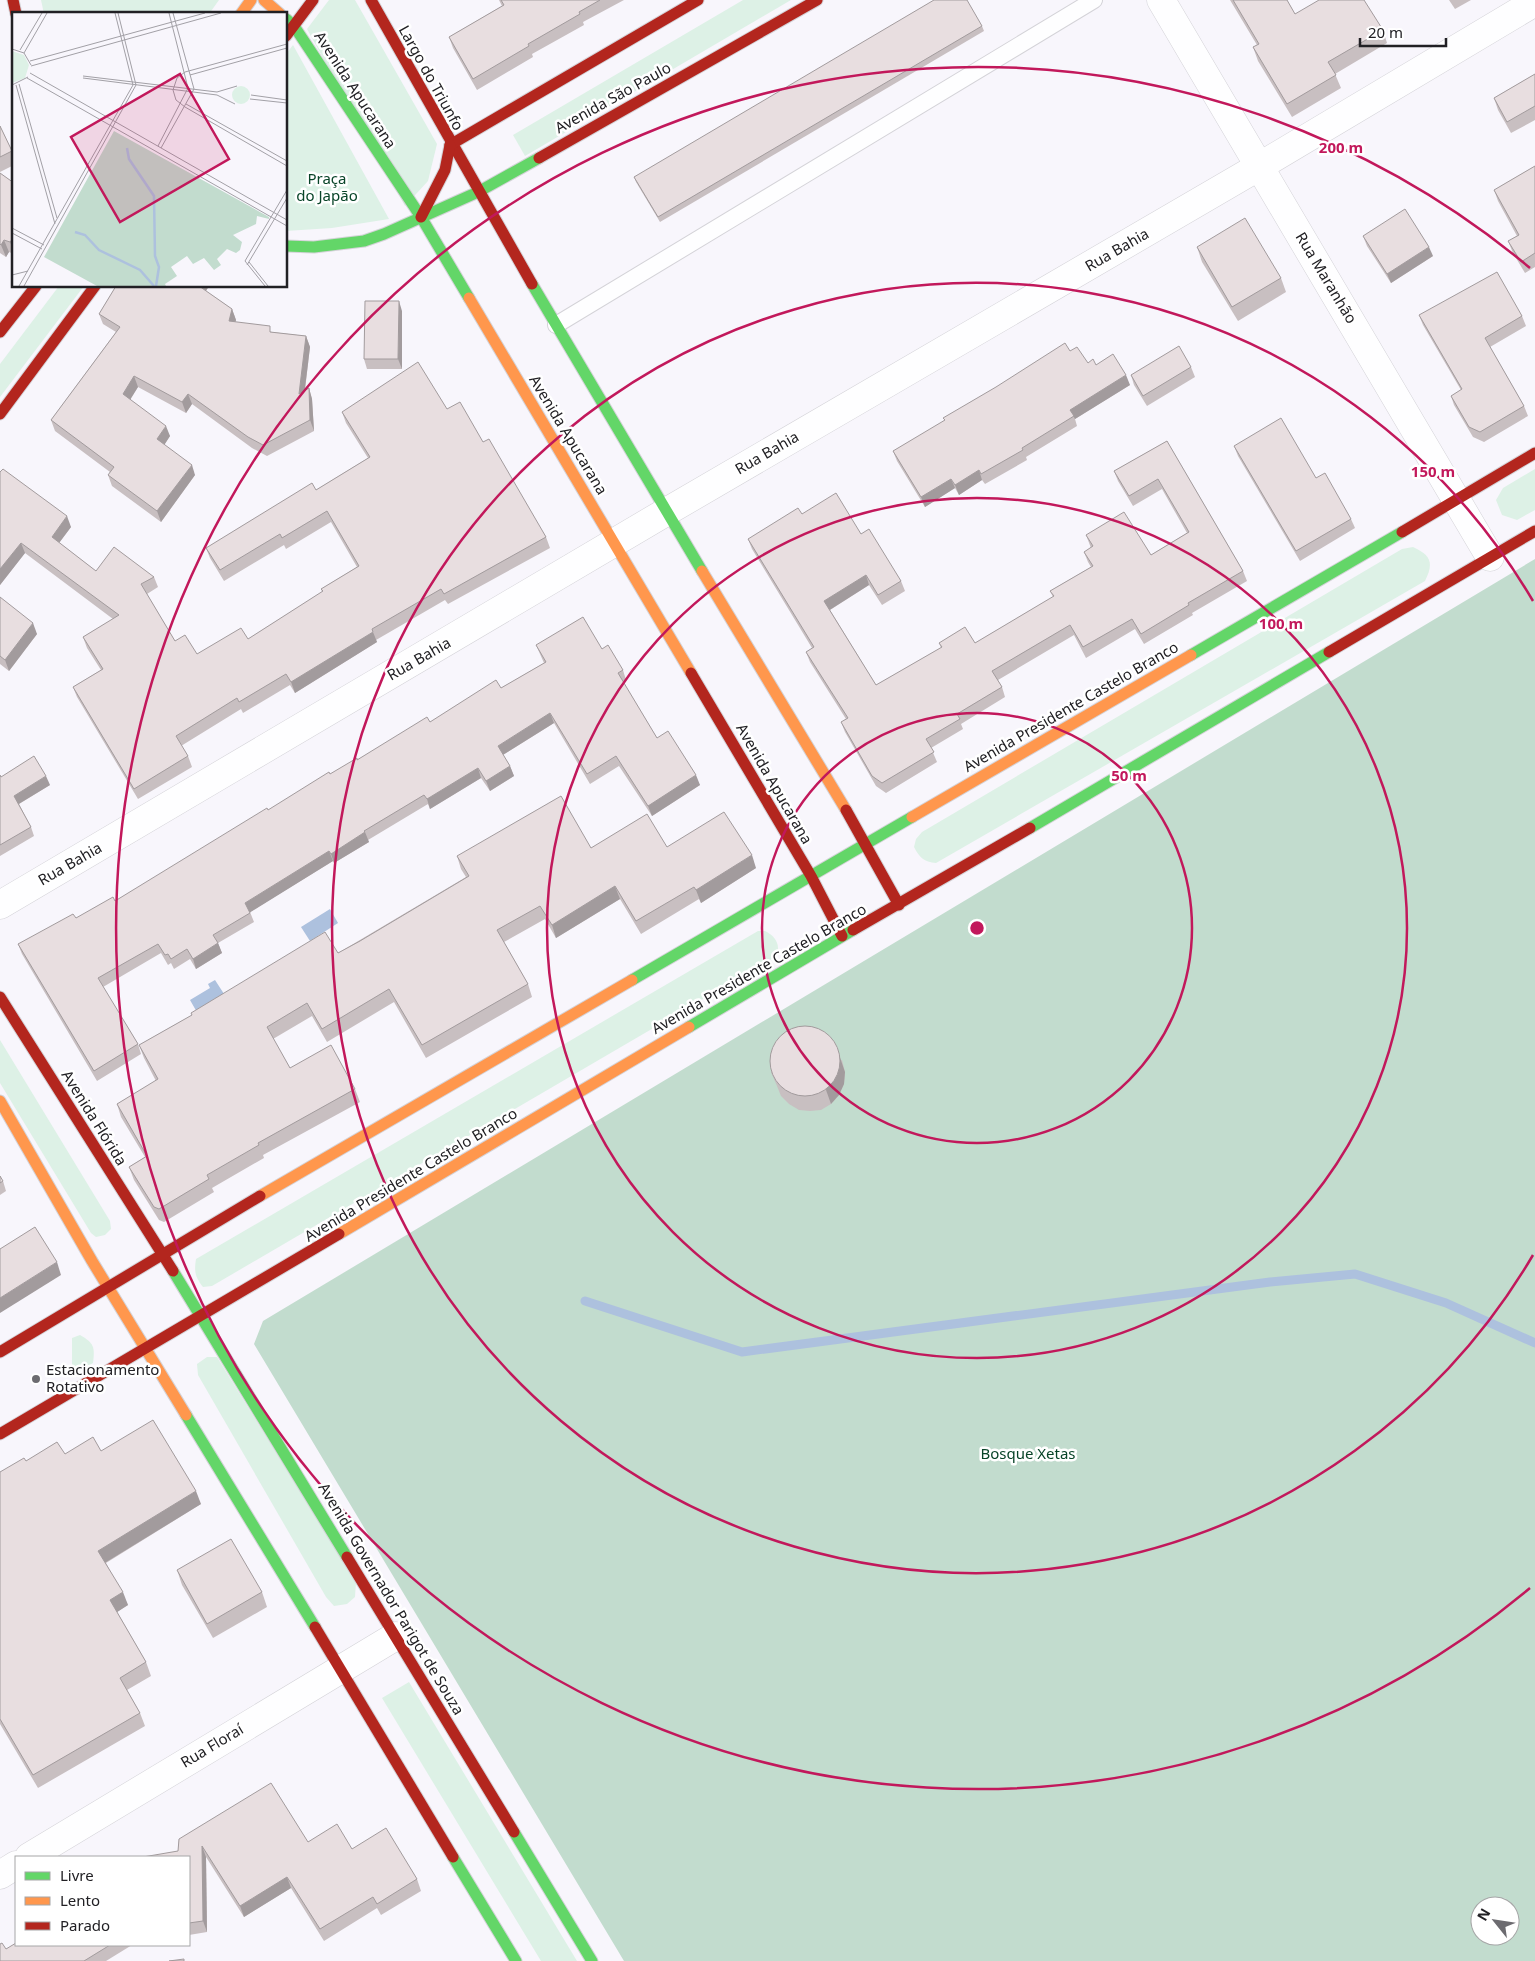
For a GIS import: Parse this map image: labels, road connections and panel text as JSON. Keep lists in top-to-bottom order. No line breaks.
{"streets":{"street":["Largo do Triunfo","Avenida Apucarana","Avenida São Paulo","Rua Bahia","Rua Maranhão","Avenida Presidente Castelo Branco","Avenida Flórida","Avenida Governador Parigot de Souza","Rua Floraí"]},"crossings":[["Avenida Apucarana","Avenida São Paulo"],["Avenida Apucarana","Rua Bahia"],["Avenida Apucarana","Avenida Presidente Castelo Branco"],["Rua Bahia","Rua Maranhão"],["Rua Maranhão","Avenida Presidente Castelo Branco"],["Avenida Presidente Castelo Branco","Avenida Flórida"],["Avenida Presidente Castelo Branco","Avenida Governador Parigot de Souza"],["Avenida Flórida","Avenida Governador Parigot de Souza"],["Avenida Governador Parigot de Souza","Rua Floraí"]],"parks":["Praça do Japão","Bosque Xetas"],"places":["Estacionamento Rotativo"],"legend":["Livre","Lento","Parado"],"scale_bar":"20 m","north":"top left","rings":["200 m","150 m","100 m","50 m"]}
